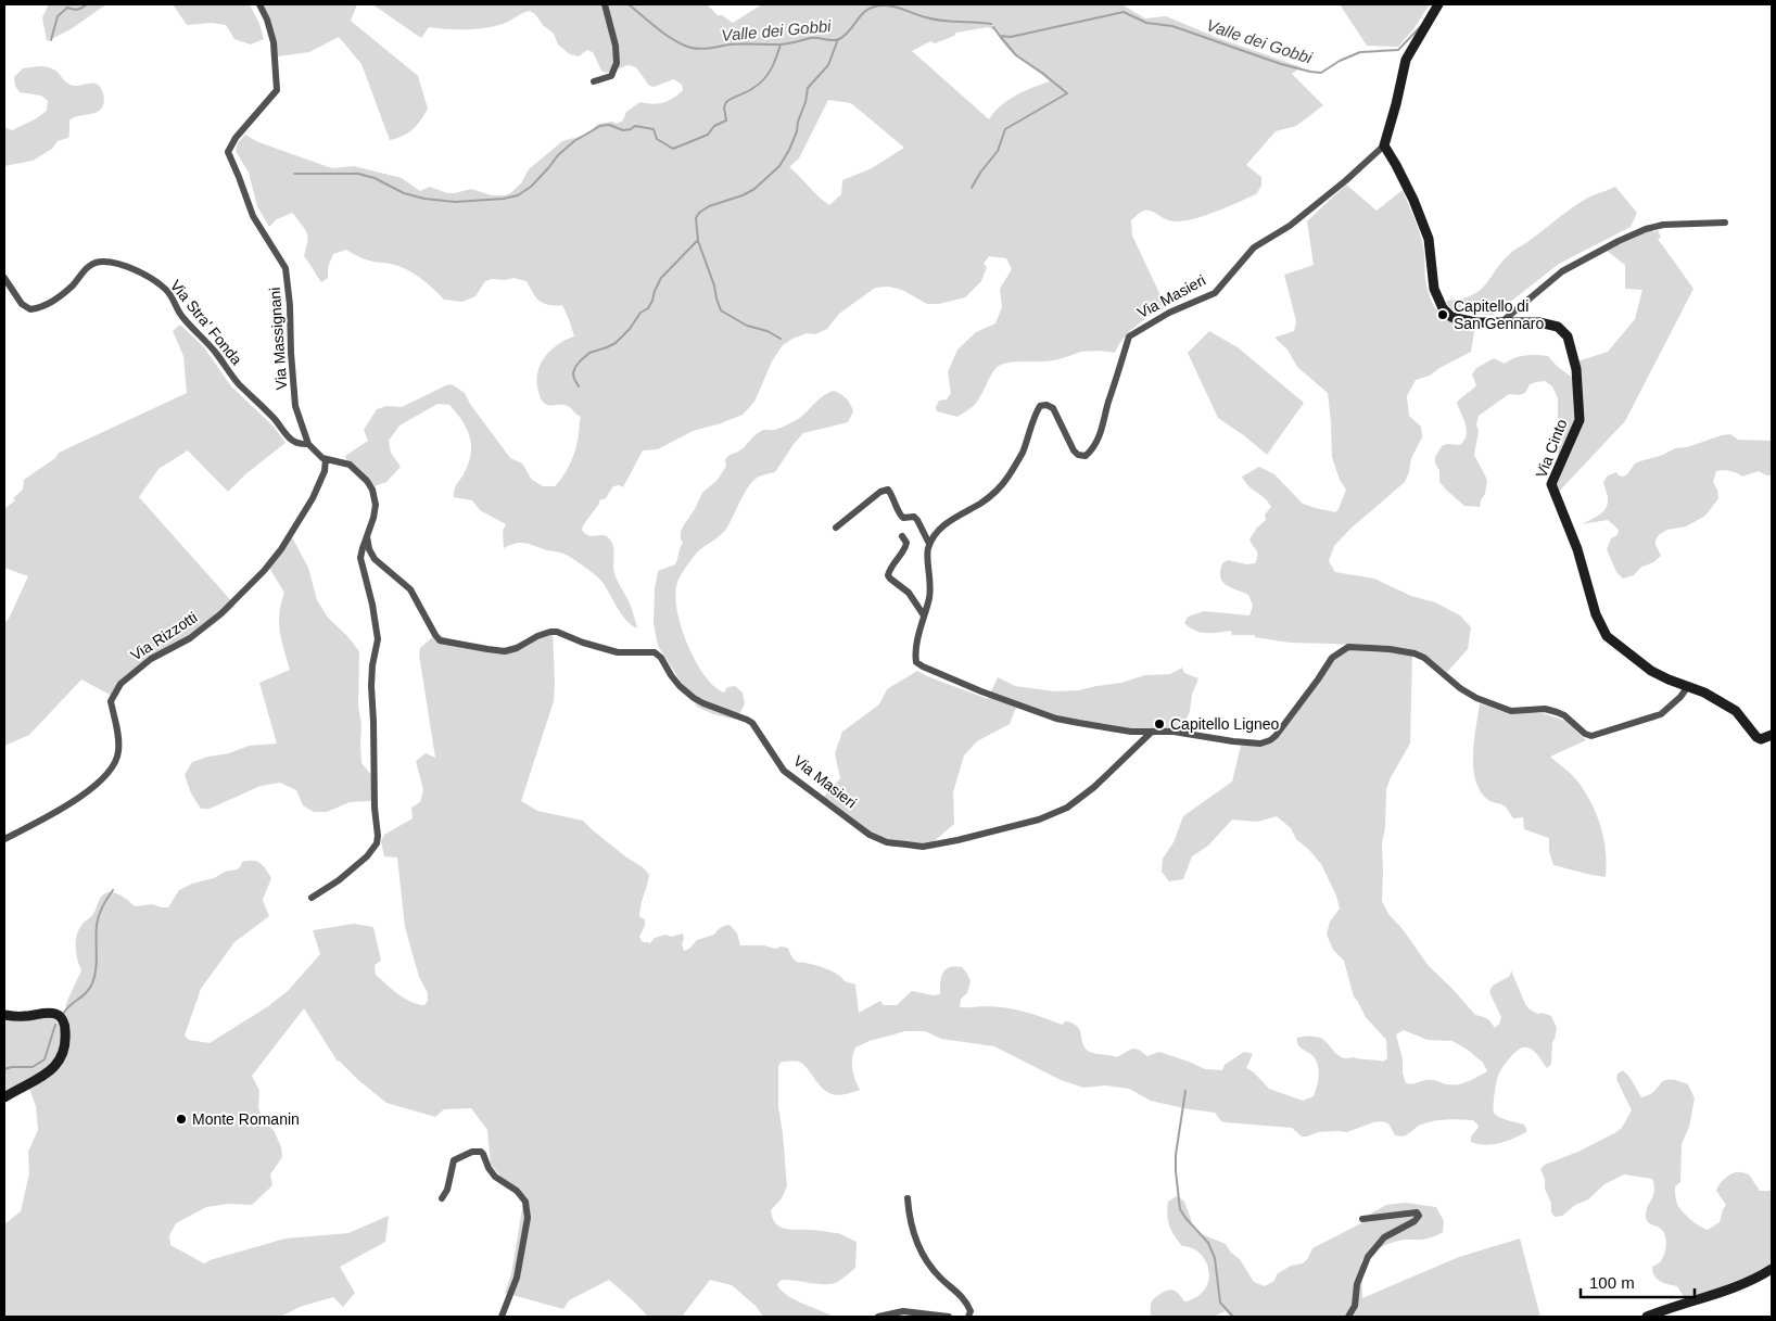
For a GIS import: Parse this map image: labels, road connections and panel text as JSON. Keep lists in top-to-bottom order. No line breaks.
{"streets":{"street":["Via Masieri","Via Stra' Fonda","Via Massignani","Via Cinto","Via Rizzotti"]},"crossings":[["Via Masieri","Via Cinto"],["Via Stra' Fonda","Via Massignani"],["Via Stra' Fonda","Via Rizzotti"]],"water":["Valle dei Gobbi"],"places":["Capitello di San Gennaro","Capitello Ligneo","Monte Romanin"],"scale_bar":"100 m"}
